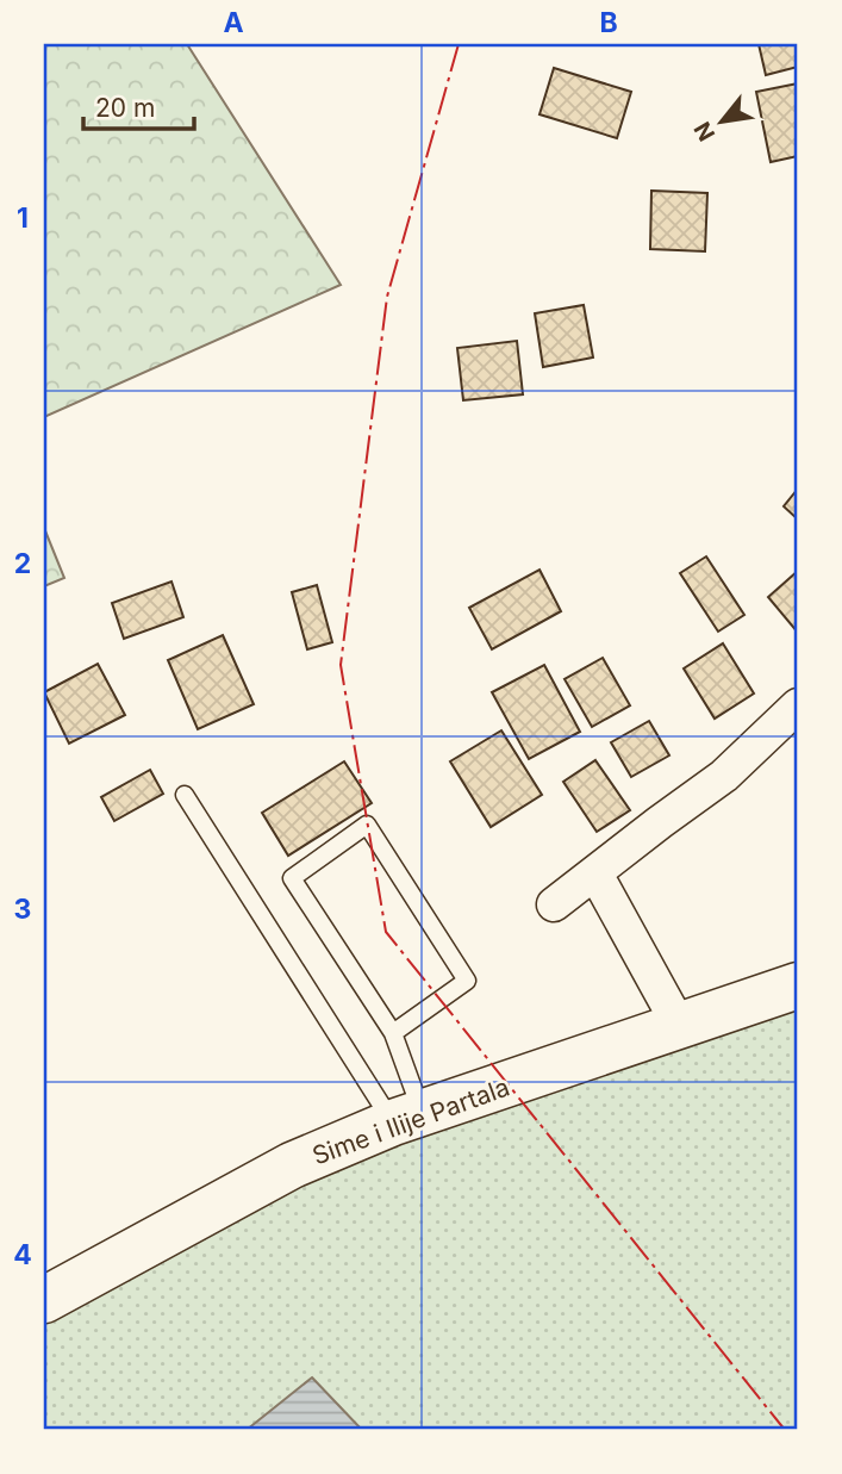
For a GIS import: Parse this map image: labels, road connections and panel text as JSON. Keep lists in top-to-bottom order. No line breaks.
{"streets":{"street":["Sime i Ilije Partala"]},"scale_bar":"20 m","north":"bottom left","grid":{"columns":["A","B"],"rows":["1","2","3","4"]}}
